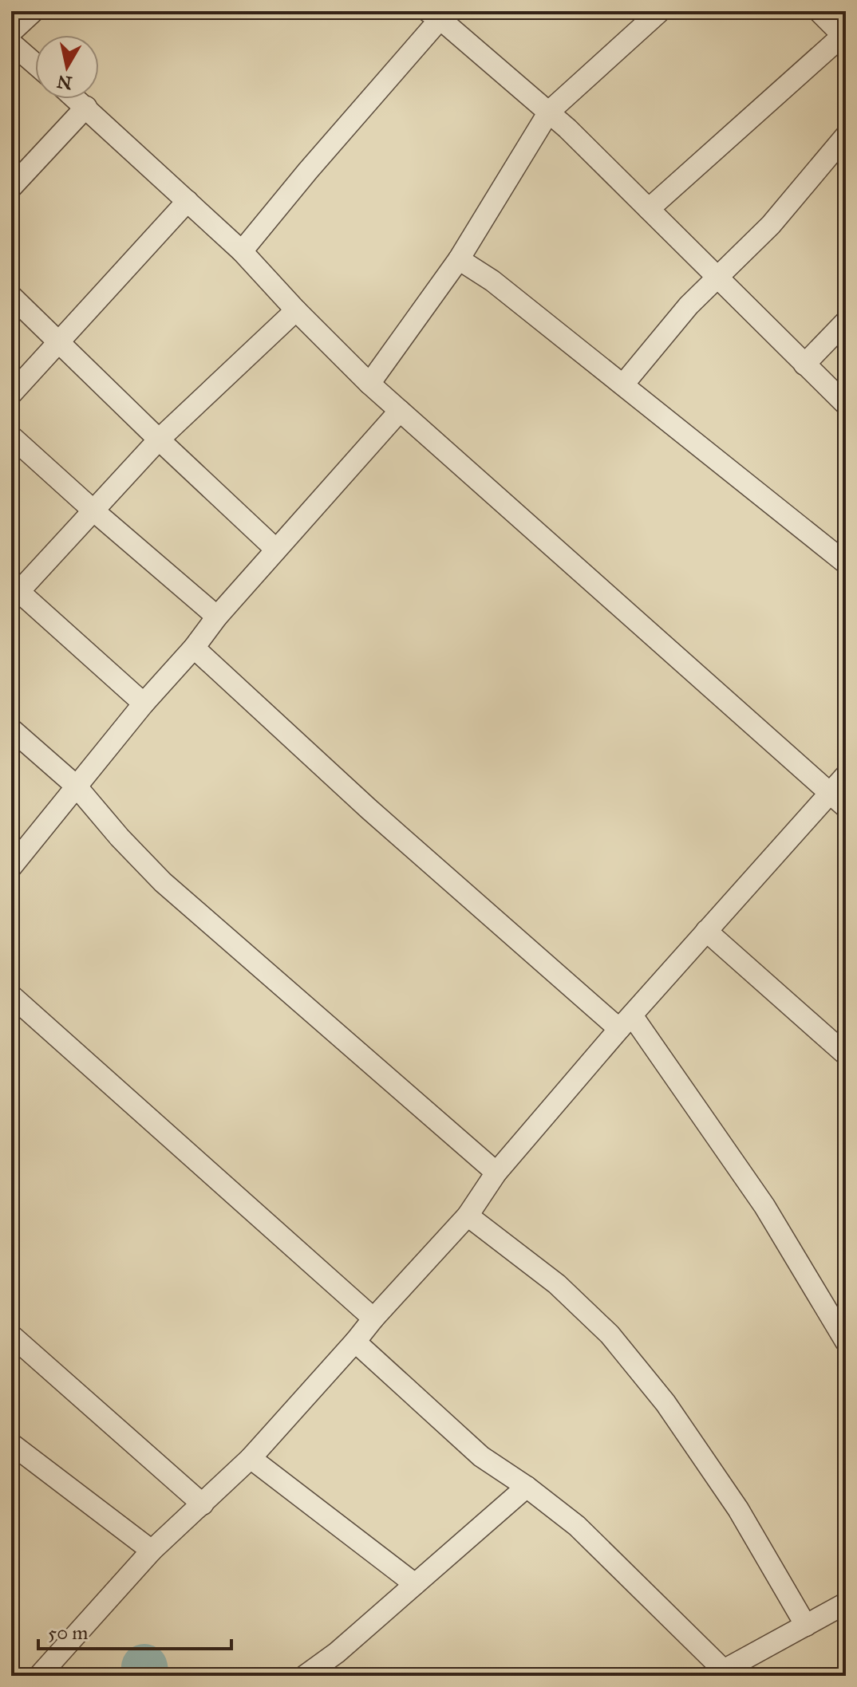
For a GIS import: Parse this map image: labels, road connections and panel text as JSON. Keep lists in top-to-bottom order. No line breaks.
{"scale_bar":"50 m","north":"bottom"}
